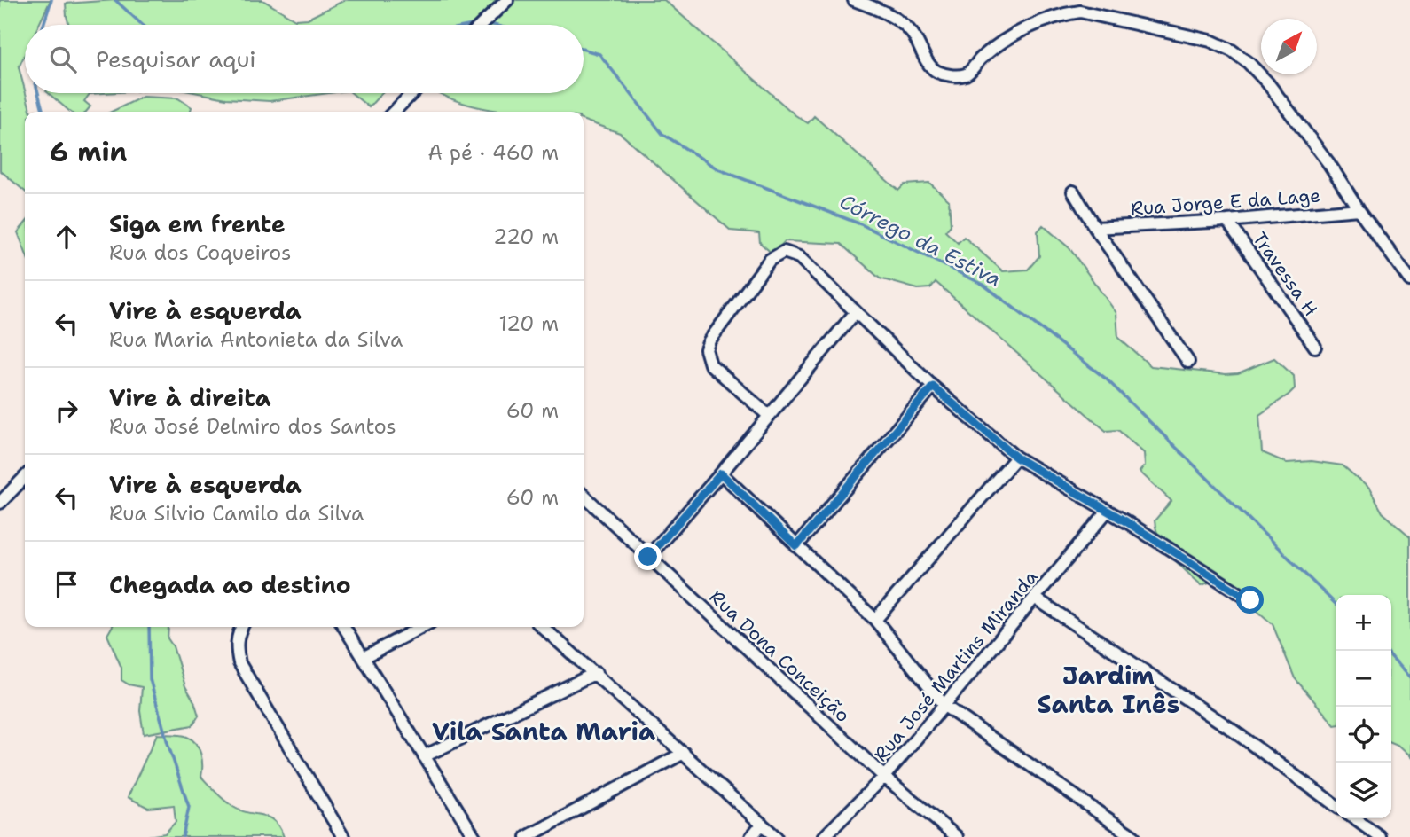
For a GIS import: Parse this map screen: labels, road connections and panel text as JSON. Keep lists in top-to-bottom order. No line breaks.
{"streets":{"street":["Rua Jorge E da Lage","Travessa H","Rua Dona Conceição","Rua José Martins Miranda"]},"crossings":[["Rua Jorge E da Lage","Travessa H"],["Rua Dona Conceição","Rua José Martins Miranda"]],"districts":["Jardim Santa Inês","Vila Santa Maria"],"water":["Córrego da Estiva"],"north":"top right","page":{"search":"Pesquisar aqui","heading":["6 min","A pé · 460 m"],"list":[["Siga em frente","Rua dos Coqueiros","220 m"],["Vire à esquerda","Rua Maria Antonieta da Silva","120 m"],["Vire à direita","Rua José Delmiro dos Santos","60 m"],["Vire à esquerda","Rua Silvio Camilo da Silva","60 m"],"Chegada ao destino"],"map_buttons":["+","−"]}}
